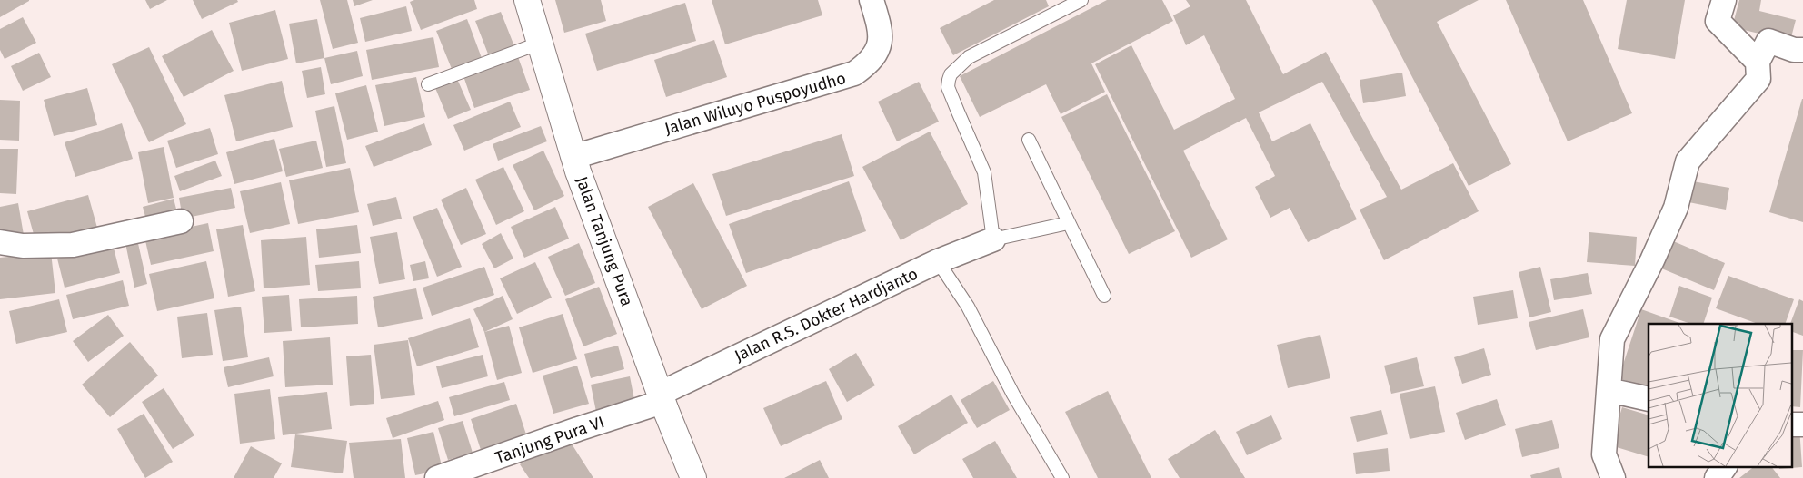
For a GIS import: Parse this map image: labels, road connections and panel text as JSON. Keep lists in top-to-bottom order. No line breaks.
{"streets":{"street":["Jalan Wiluyo Puspoyudho","Jalan Tanjung Pura","Jalan R.S. Dokter Hardjanto","Tanjung Pura VI"]},"crossings":[["Jalan Wiluyo Puspoyudho","Jalan Tanjung Pura"],["Jalan Tanjung Pura","Jalan R.S. Dokter Hardjanto"],["Jalan Tanjung Pura","Tanjung Pura VI"],["Jalan R.S. Dokter Hardjanto","Tanjung Pura VI"]]}
